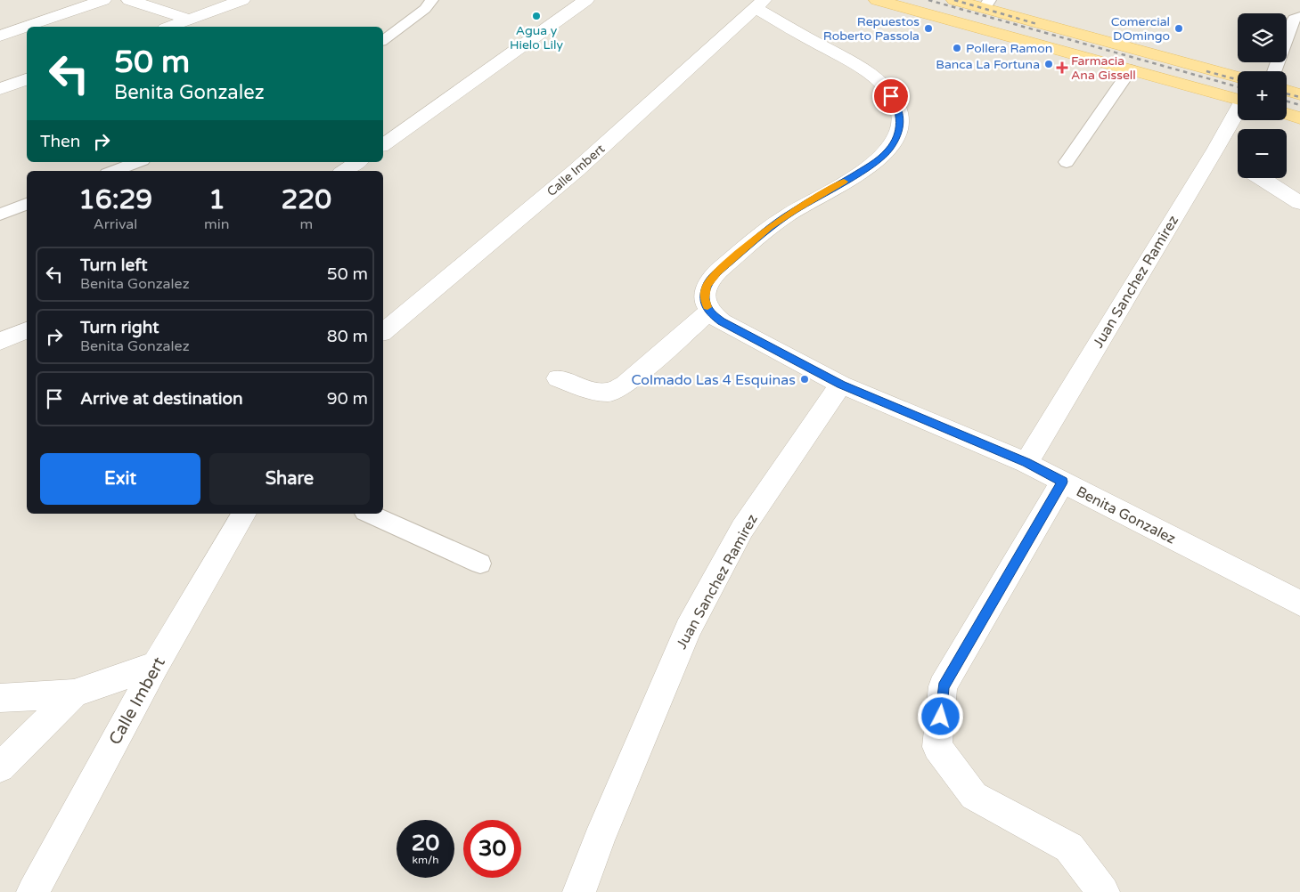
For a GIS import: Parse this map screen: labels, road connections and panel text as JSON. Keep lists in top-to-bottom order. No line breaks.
{"streets":{"street":["Calle Imbert","Juan Sanchez Ramirez","Benita Gonzalez"]},"crossings":[["Juan Sanchez Ramirez","Benita Gonzalez"]],"places":{"other":["Agua y Hielo Lily","Repuestos Roberto Passola","Comercial DOmingo","Pollera Ramon","Banca La Fortuna","Colmado Las 4 Esquinas"],"health":["Farmacia Ana Gissell"]},"page":{"map_buttons":["+","−"],"turn":["50 m","Benita Gonzalez"],"then":"Then","eta":["16:29","Arrival","1","min","220","m"],"list":[{"name":"Turn left","note":"Benita Gonzalez","value":"50 m"},{"name":"Turn right","note":"Benita Gonzalez","value":"80 m"},{"name":"Arrive at destination","value":"90 m"}],"buttons":["Exit","Share"],"speed":"20 km/h","limit":"30"}}
